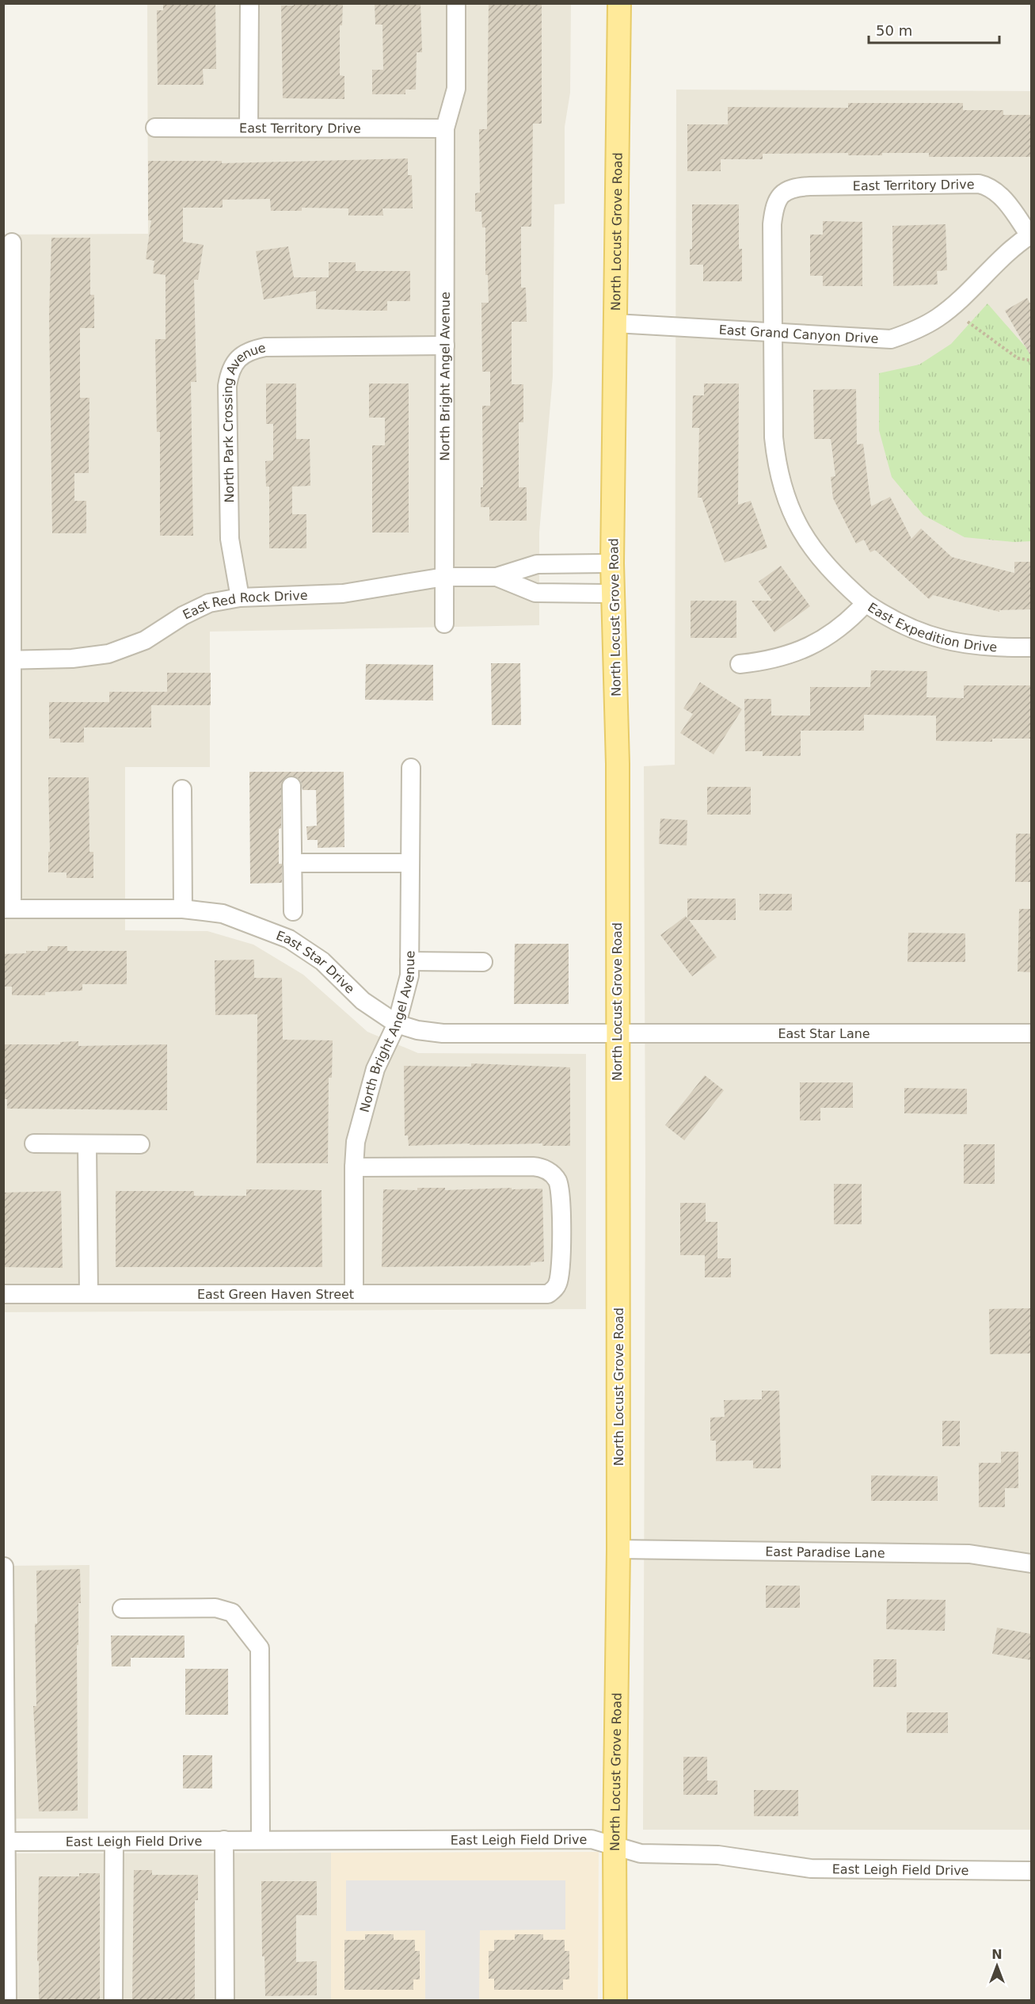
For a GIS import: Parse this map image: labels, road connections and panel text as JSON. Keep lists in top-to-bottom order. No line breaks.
{"streets":{"main road":["North Locust Grove Road"],"street":["East Territory Drive","East Grand Canyon Drive","North Bright Angel Avenue","North Park Crossing Avenue","East Red Rock Drive","East Expedition Drive","East Star Drive","East Star Lane","East Green Haven Street","East Paradise Lane","East Leigh Field Drive"]},"crossings":[["East Territory Drive","East Grand Canyon Drive"],["East Territory Drive","North Bright Angel Avenue"],["North Locust Grove Road","East Grand Canyon Drive"],["North Locust Grove Road","East Red Rock Drive"],["North Locust Grove Road","East Star Drive"],["North Locust Grove Road","East Star Lane"],["North Locust Grove Road","East Paradise Lane"],["North Locust Grove Road","East Leigh Field Drive"],["North Bright Angel Avenue","North Park Crossing Avenue"],["North Bright Angel Avenue","East Red Rock Drive"],["North Bright Angel Avenue","East Star Drive"],["North Bright Angel Avenue","East Green Haven Street"],["North Park Crossing Avenue","East Red Rock Drive"],["East Star Drive","East Star Lane"]],"scale_bar":"50 m","north":"top"}
